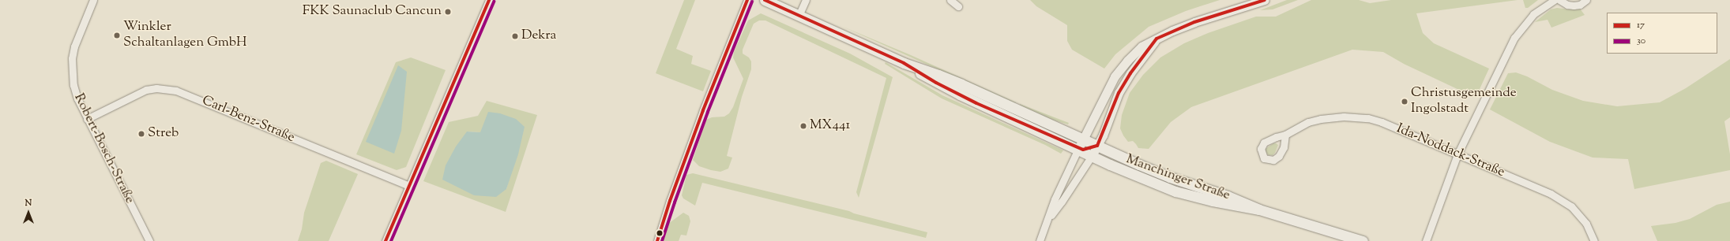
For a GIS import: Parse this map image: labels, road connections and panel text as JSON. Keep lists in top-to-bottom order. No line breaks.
{"streets":{"main road":["Manchinger Straße"],"street":["Carl-Benz-Straße","Robert-Bosch-Straße","Ida-Noddack-Straße"]},"crossings":[["Carl-Benz-Straße","Robert-Bosch-Straße"]],"places":["FKK Saunaclub Cancun","Winkler Schaltanlagen GmbH","Dekra","Christusgemeinde Ingolstadt","MX441","Streb"],"lines":["transit line 17","transit line 30"],"legend":["17","30"],"north":"top"}
